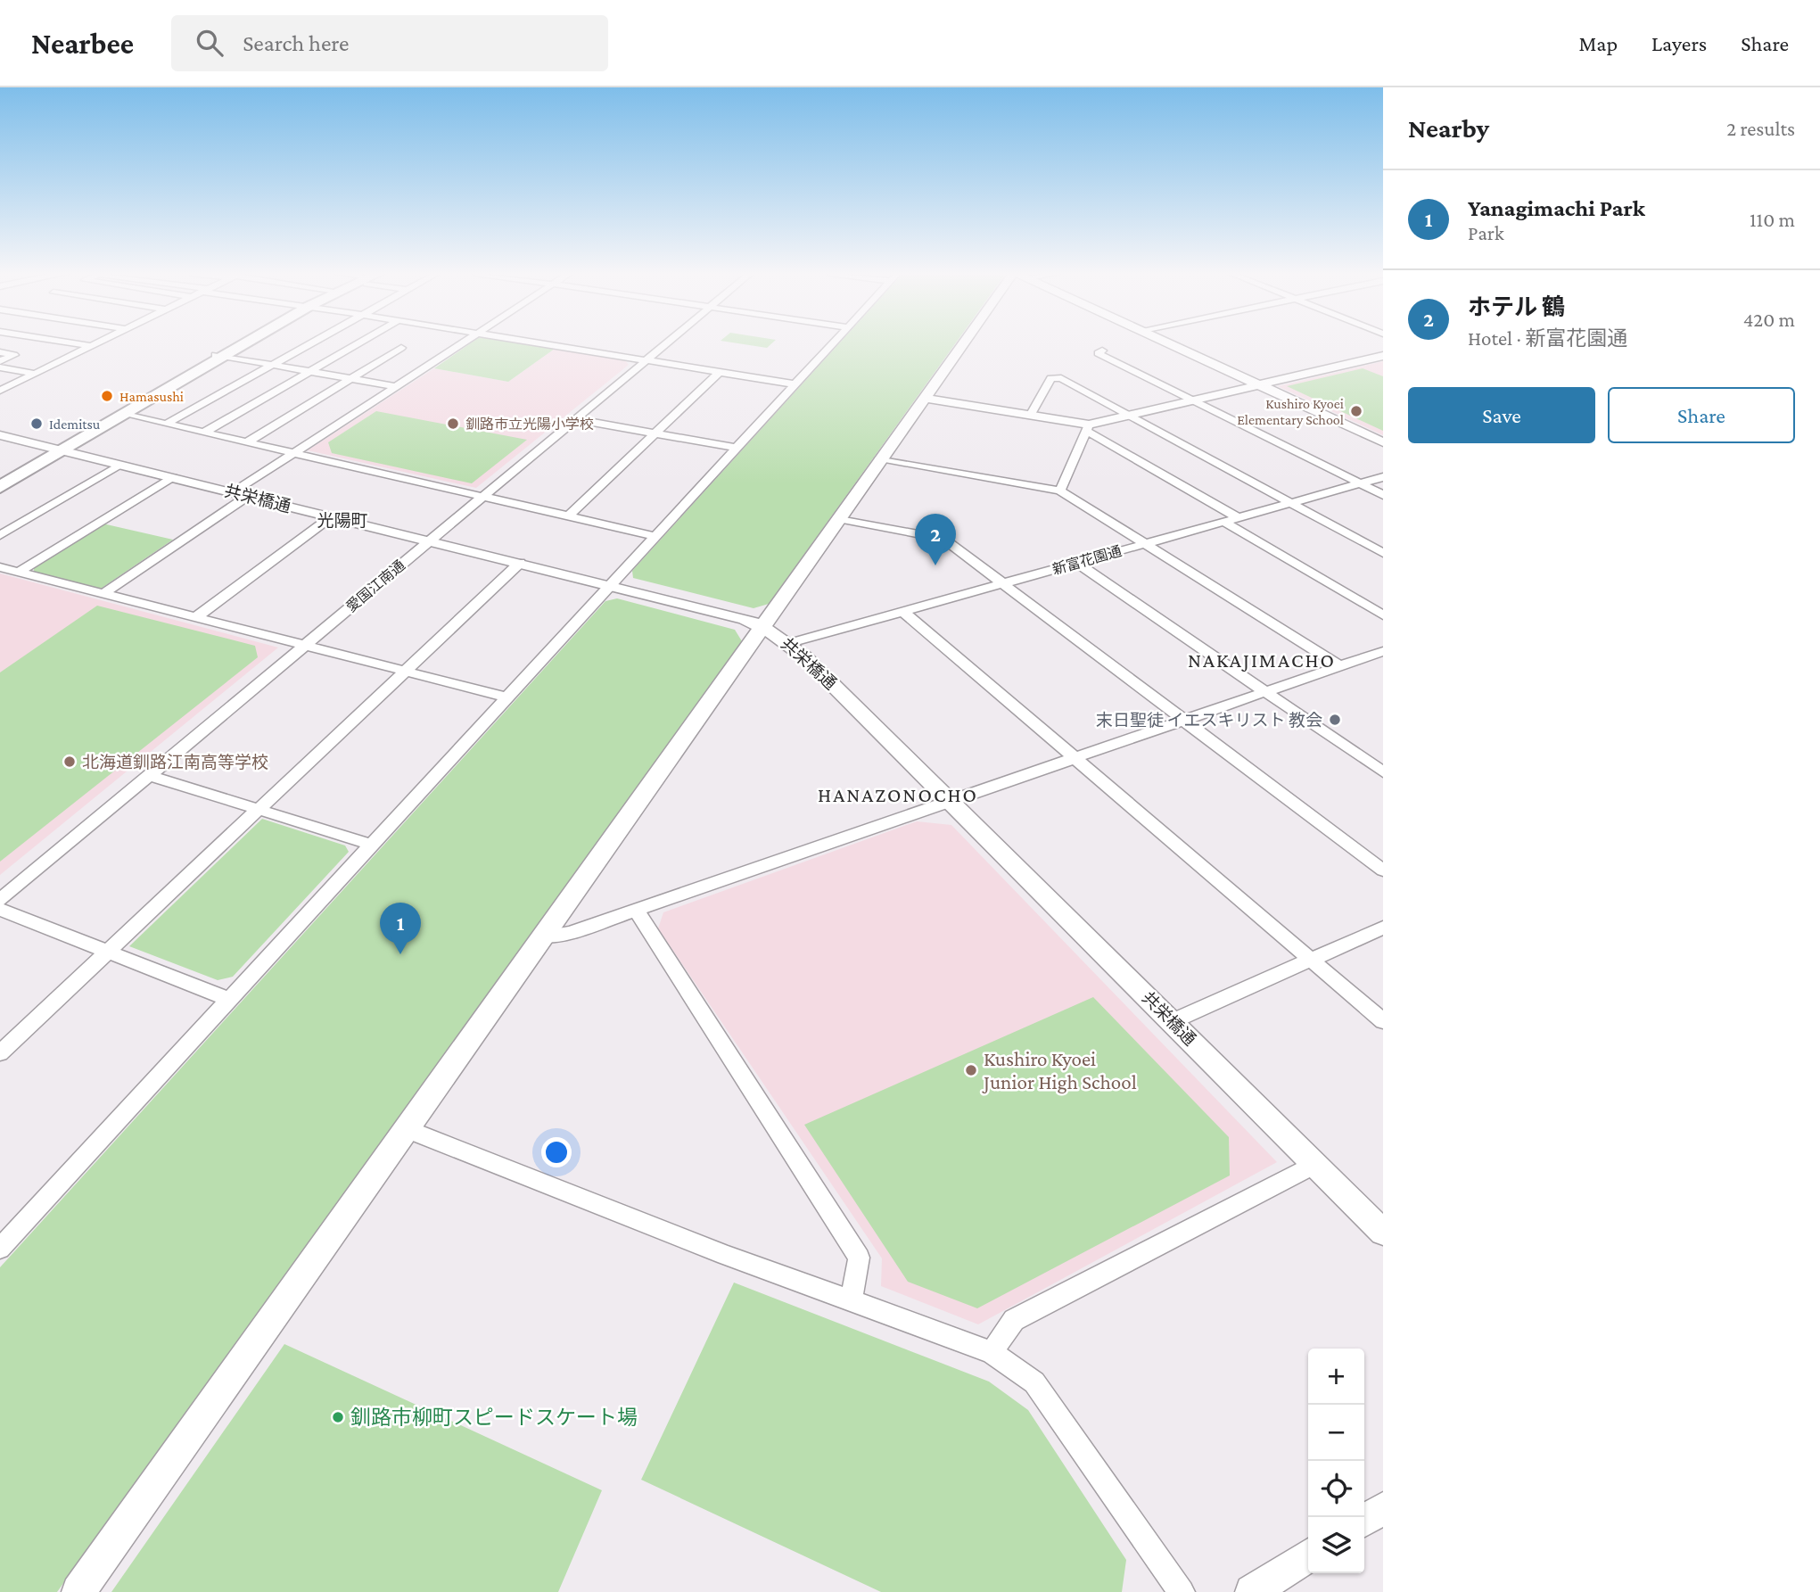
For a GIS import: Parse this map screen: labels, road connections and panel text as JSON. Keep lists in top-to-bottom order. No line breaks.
{"streets":{"street":["共栄橋通","新富花園通","愛国江南通"]},"crossings":[["共栄橋通","新富花園通"],["共栄橋通","愛国江南通"]],"districts":["光陽町","NAKAJIMACHO","HANAZONOCHO"],"places":["Hamasushi","Kushiro Kyoei Elementary School","Idemitsu","釧路市立光陽小学校","末日聖徒 イエスキリスト 教会","北海道釧路江南高等学校","Kushiro Kyoei Junior High School","釧路市柳町スピードスケート場"],"page":{"header":"Nearbee","search":"Search here","nav":["Map","Layers","Share"],"heading":["Nearby","2 results"],"list":[{"mark":"1","name":"Yanagimachi Park","note":"Park","value":"110 m"},{"mark":"2","name":"ホテル 鶴","note":"Hotel · 新富花園通","value":"420 m"}],"buttons":["Save","Share"],"pins":["2","1"],"map_buttons":["+","−"]}}
